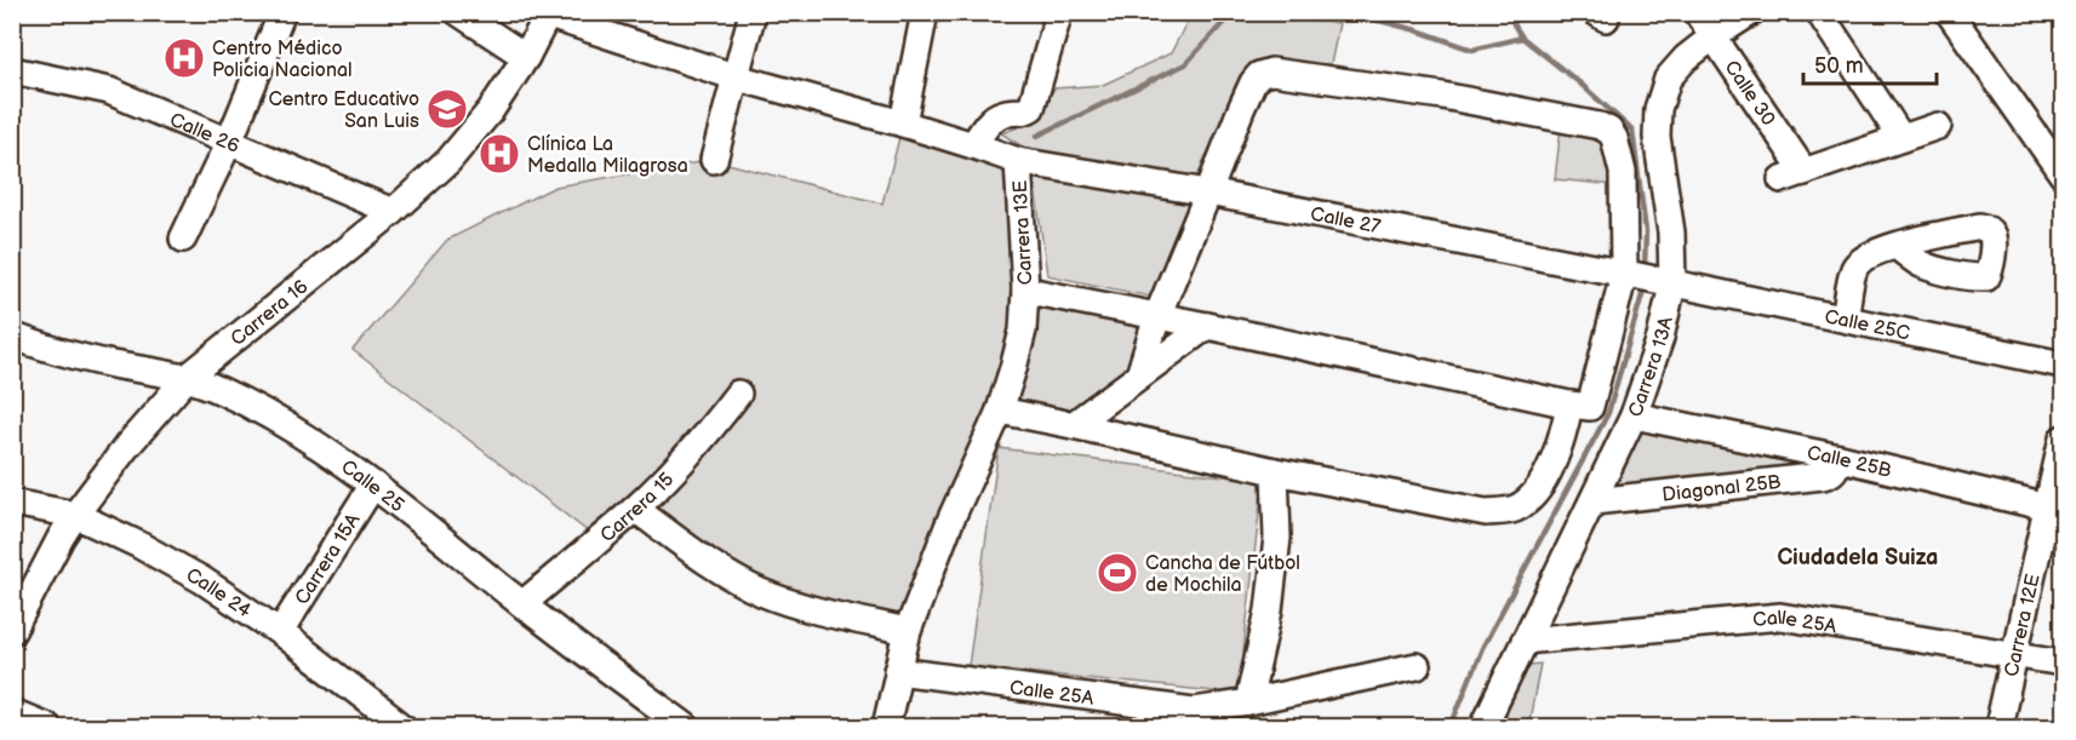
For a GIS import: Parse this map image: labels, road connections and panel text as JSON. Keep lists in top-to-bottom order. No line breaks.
{"streets":{"street":["Calle 30","Calle 26","Calle 27","Carrera 13E","Carrera 16","Calle 25C","Carrera 13A","Calle 25B","Calle 25","Diagonal 25B","Carrera 15","Carrera 15A","Calle 24","Calle 25A","Carrera 12E"]},"crossings":[["Calle 30","Carrera 13A"],["Calle 26","Carrera 16"],["Calle 27","Carrera 13E"],["Calle 27","Calle 25C"],["Calle 27","Carrera 13A"],["Carrera 13E","Carrera 16"],["Carrera 13E","Calle 25A"],["Carrera 16","Calle 25"],["Carrera 16","Calle 24"],["Calle 25C","Carrera 13A"],["Carrera 13A","Calle 25B"],["Carrera 13A","Diagonal 25B"],["Carrera 13A","Calle 25A"],["Calle 25B","Diagonal 25B"],["Calle 25B","Carrera 12E"],["Calle 25","Carrera 15"],["Calle 25","Carrera 15A"],["Carrera 15A","Calle 24"],["Calle 25A","Carrera 12E"]],"districts":["Ciudadela Suiza"],"places":{"hospital":["Centro Médico Policia Nacional","Clínica La Medalla Milagrosa"],"school or university":["Centro Educativo San Luis"],"sports":["Cancha de Fútbol de Mochila"]},"scale_bar":"50 m"}
